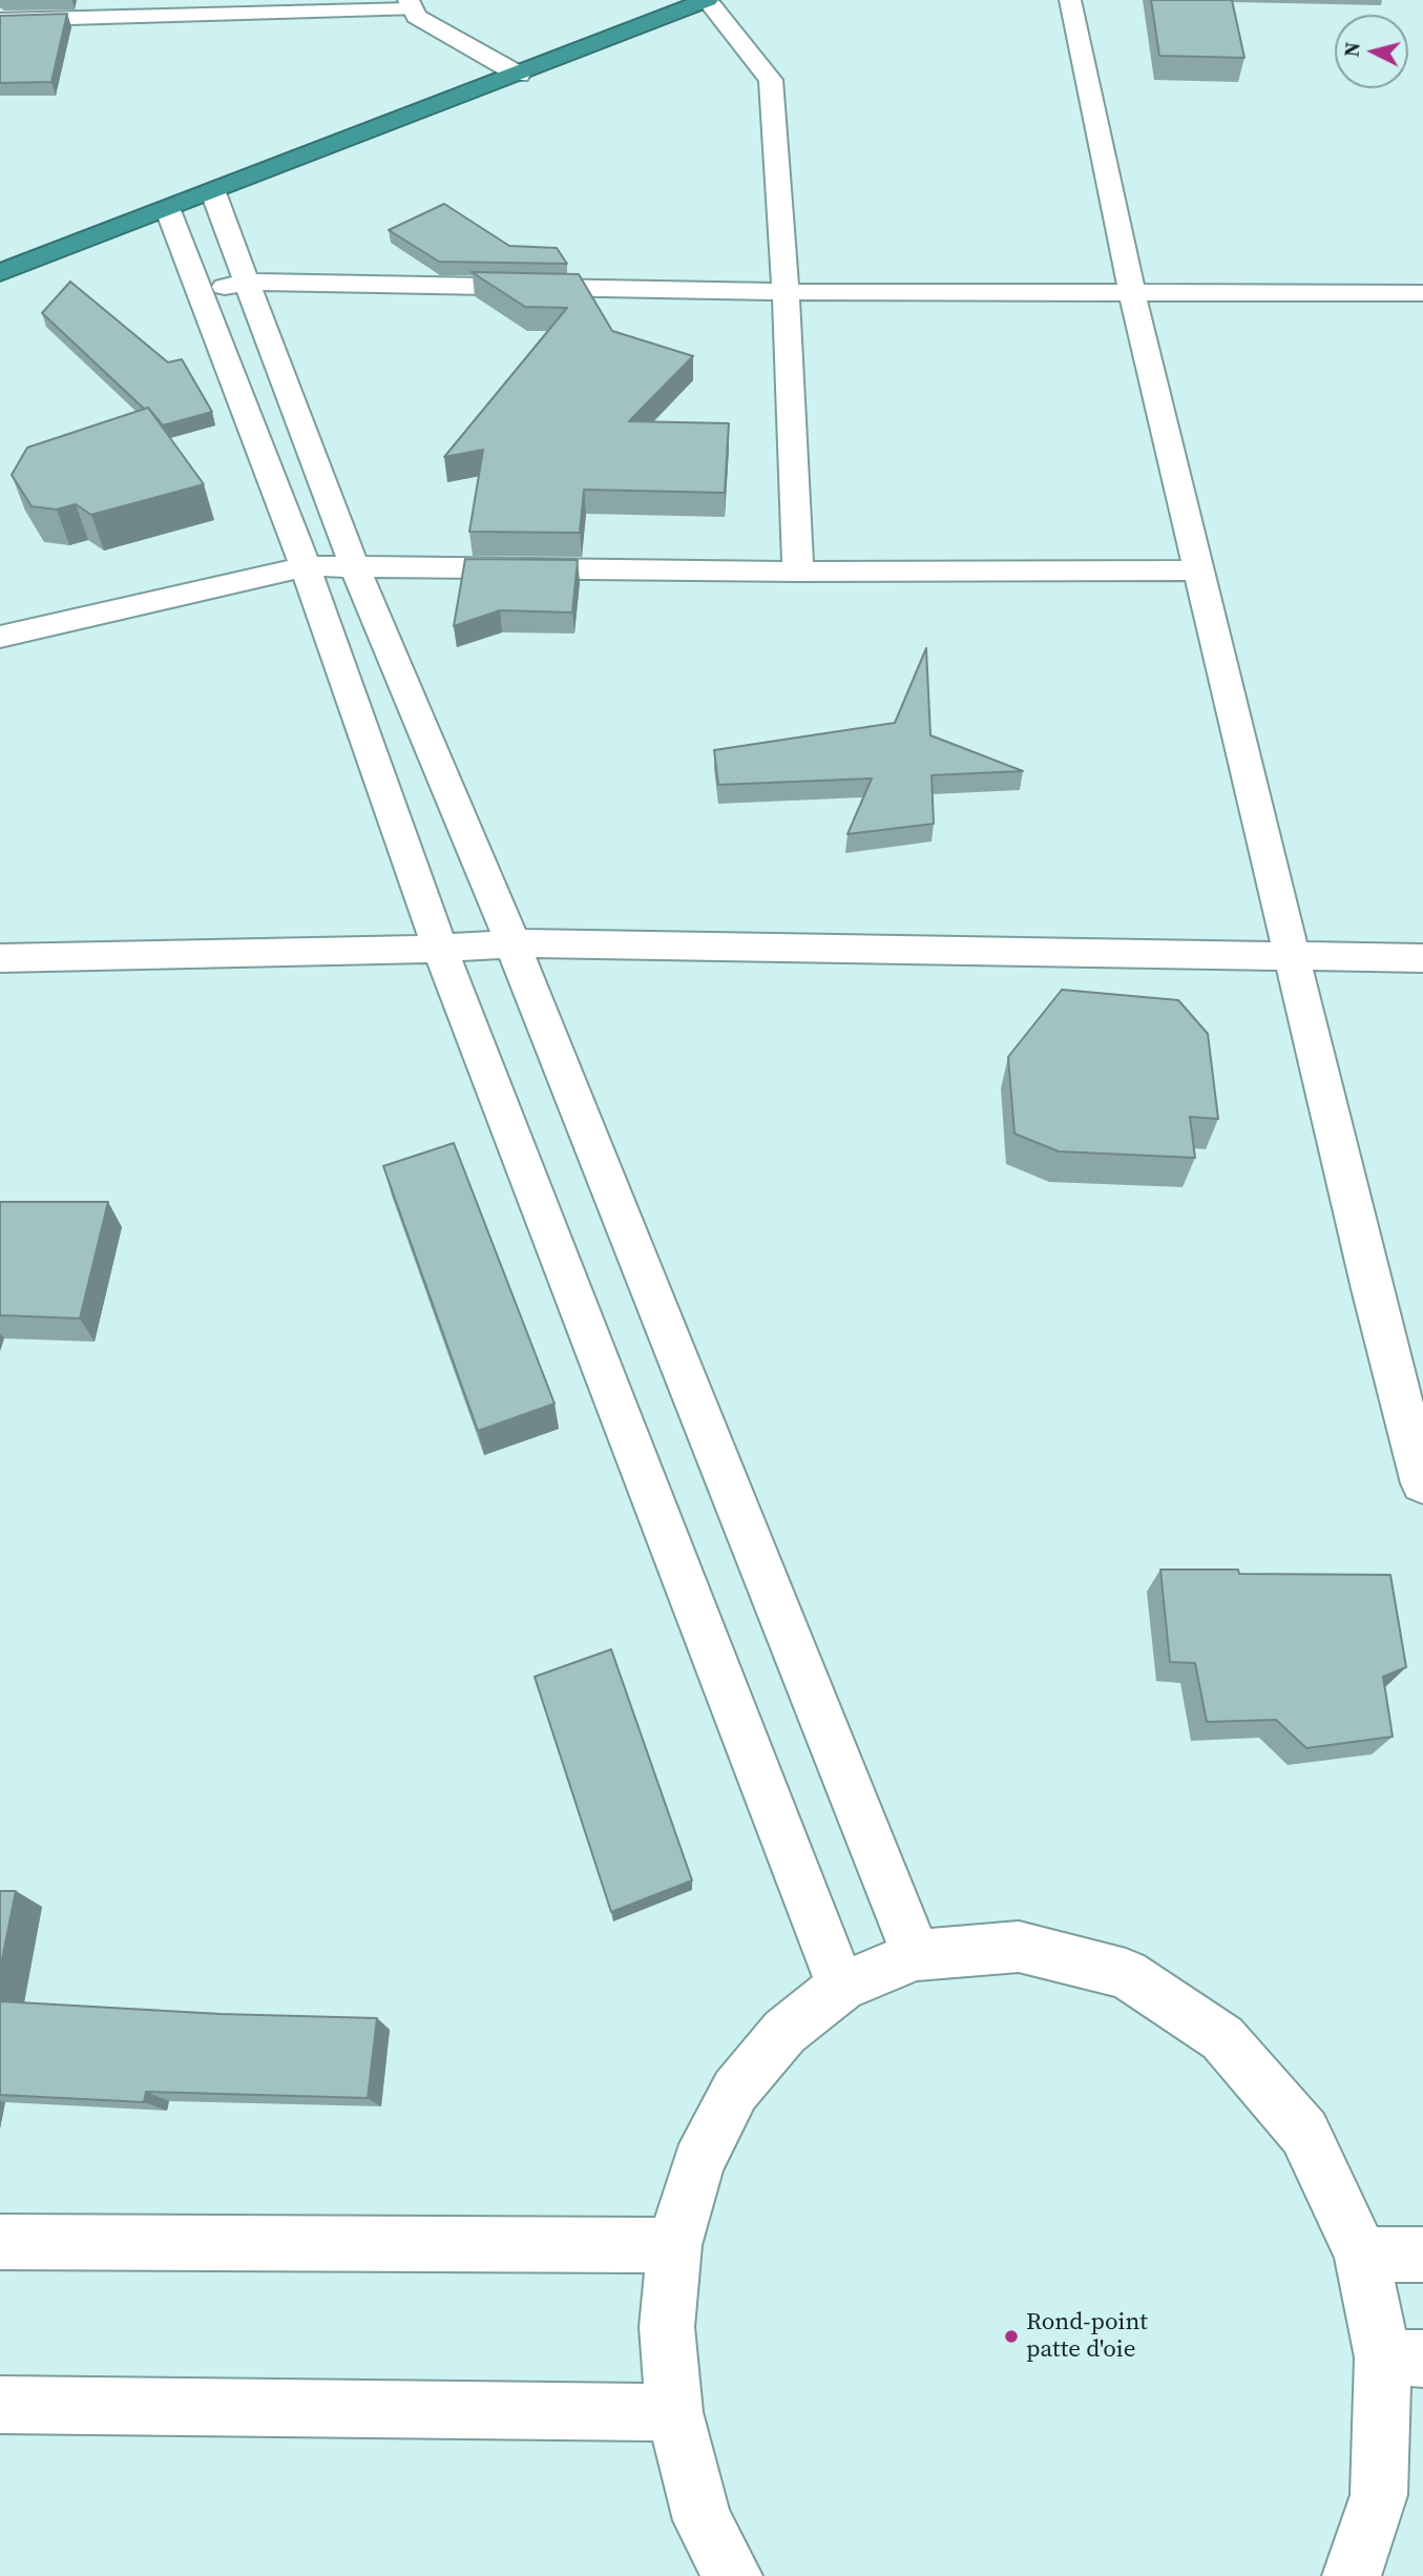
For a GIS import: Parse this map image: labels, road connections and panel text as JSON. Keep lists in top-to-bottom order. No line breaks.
{"places":["Rond-point patte d'oie"],"north":"left"}
